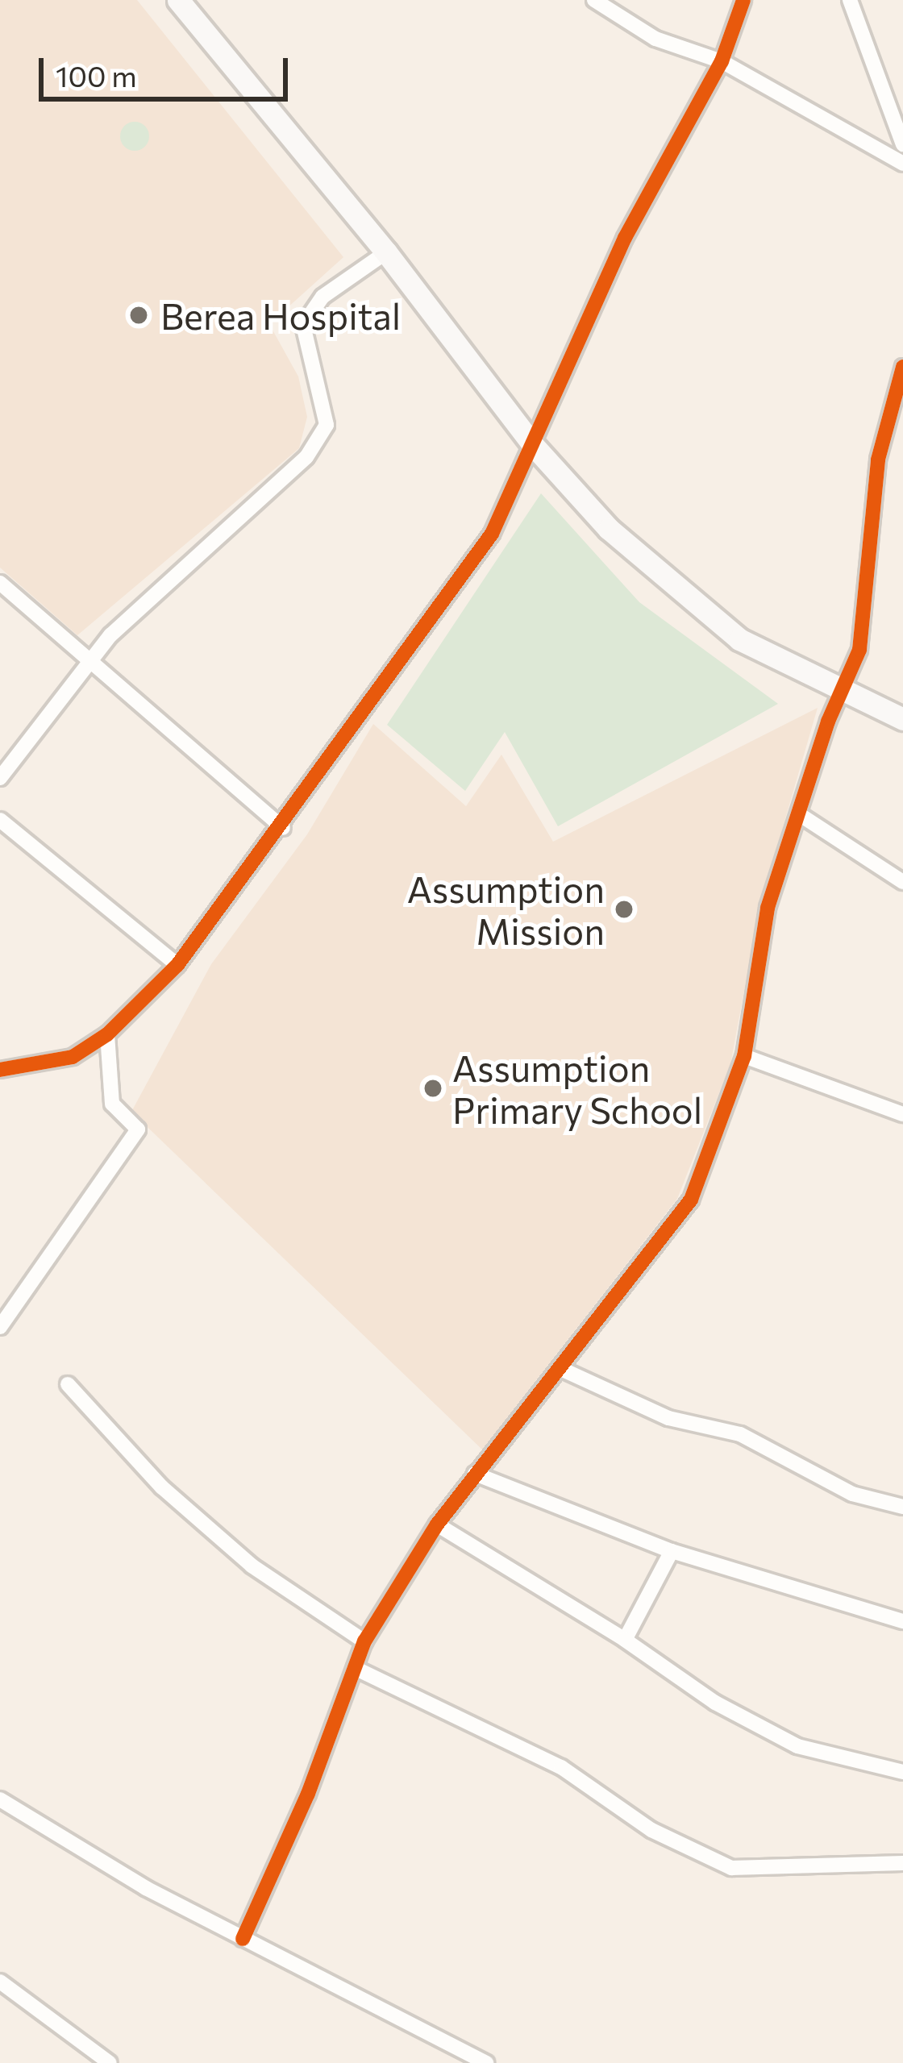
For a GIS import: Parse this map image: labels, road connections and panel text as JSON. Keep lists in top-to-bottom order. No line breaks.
{"places":["Berea Hospital","Assumption Mission","Assumption Primary School"],"scale_bar":"100 m"}
